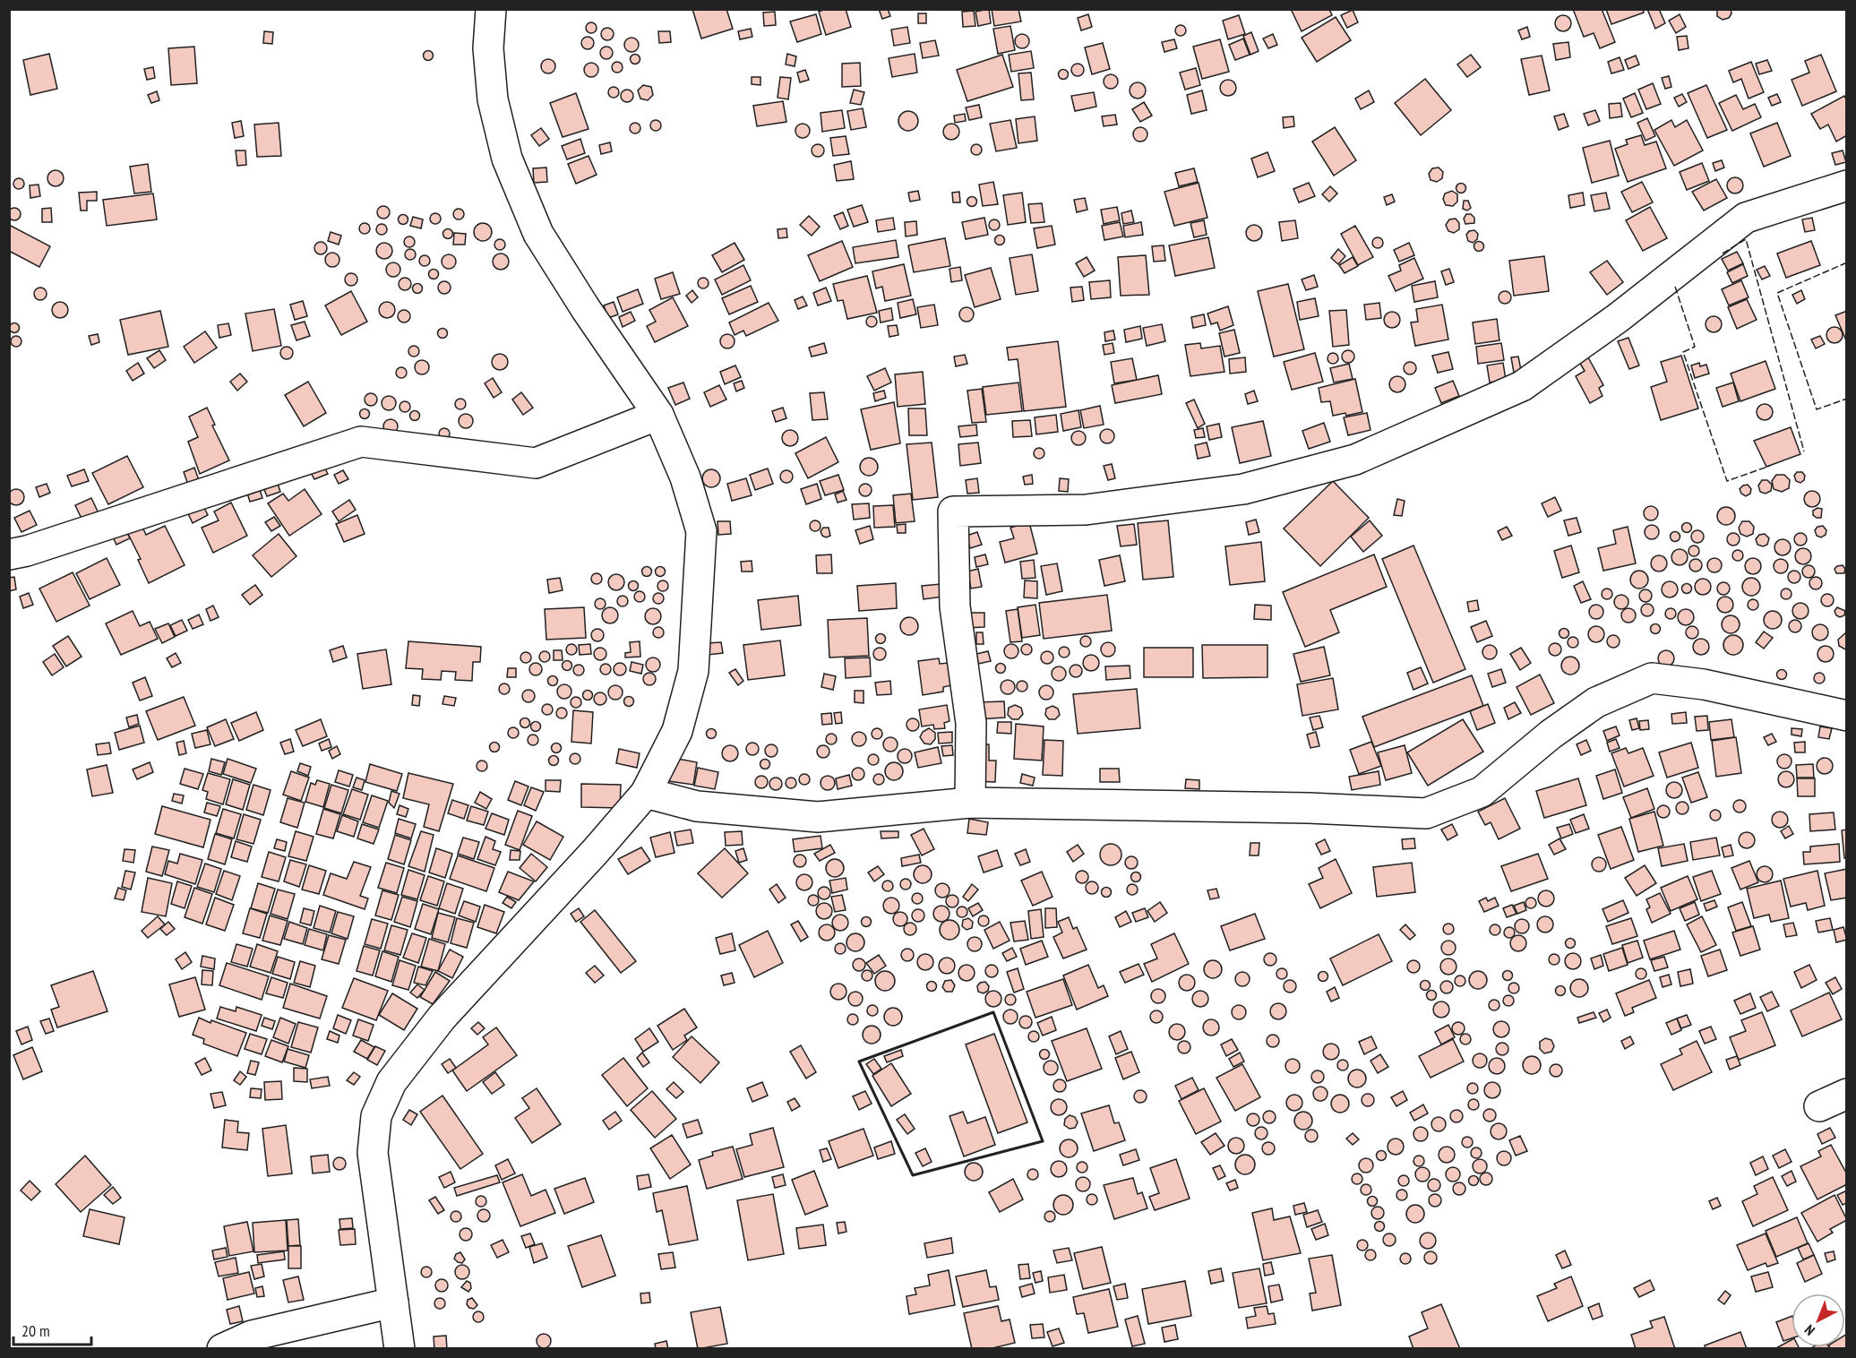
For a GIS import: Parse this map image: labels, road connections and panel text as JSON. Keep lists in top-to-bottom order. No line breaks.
{"scale_bar":"20 m","north":"bottom left"}
